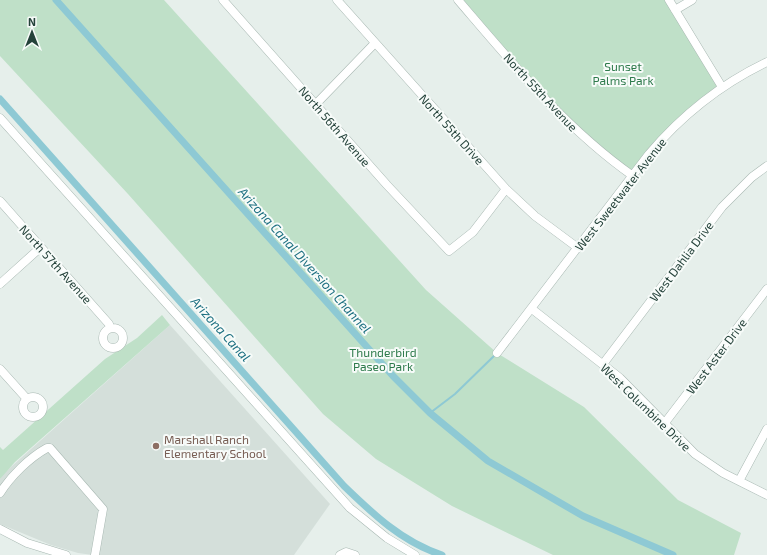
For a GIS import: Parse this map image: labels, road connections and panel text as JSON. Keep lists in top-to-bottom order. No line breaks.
{"streets":{"street":["North 55th Avenue","North 56th Avenue","North 55th Drive","West Sweetwater Avenue","West Dahlia Drive","North 57th Avenue","West Aster Drive","West Columbine Drive"]},"crossings":[["North 55th Avenue","West Sweetwater Avenue"],["North 56th Avenue","North 55th Drive"],["North 55th Drive","West Sweetwater Avenue"],["West Sweetwater Avenue","West Columbine Drive"],["West Dahlia Drive","West Columbine Drive"],["West Aster Drive","West Columbine Drive"]],"water":["Arizona Canal Diversion Channel","Arizona Canal"],"parks":["Sunset Palms Park","Thunderbird Paseo Park"],"places":["Marshall Ranch Elementary School"],"north":"top"}
